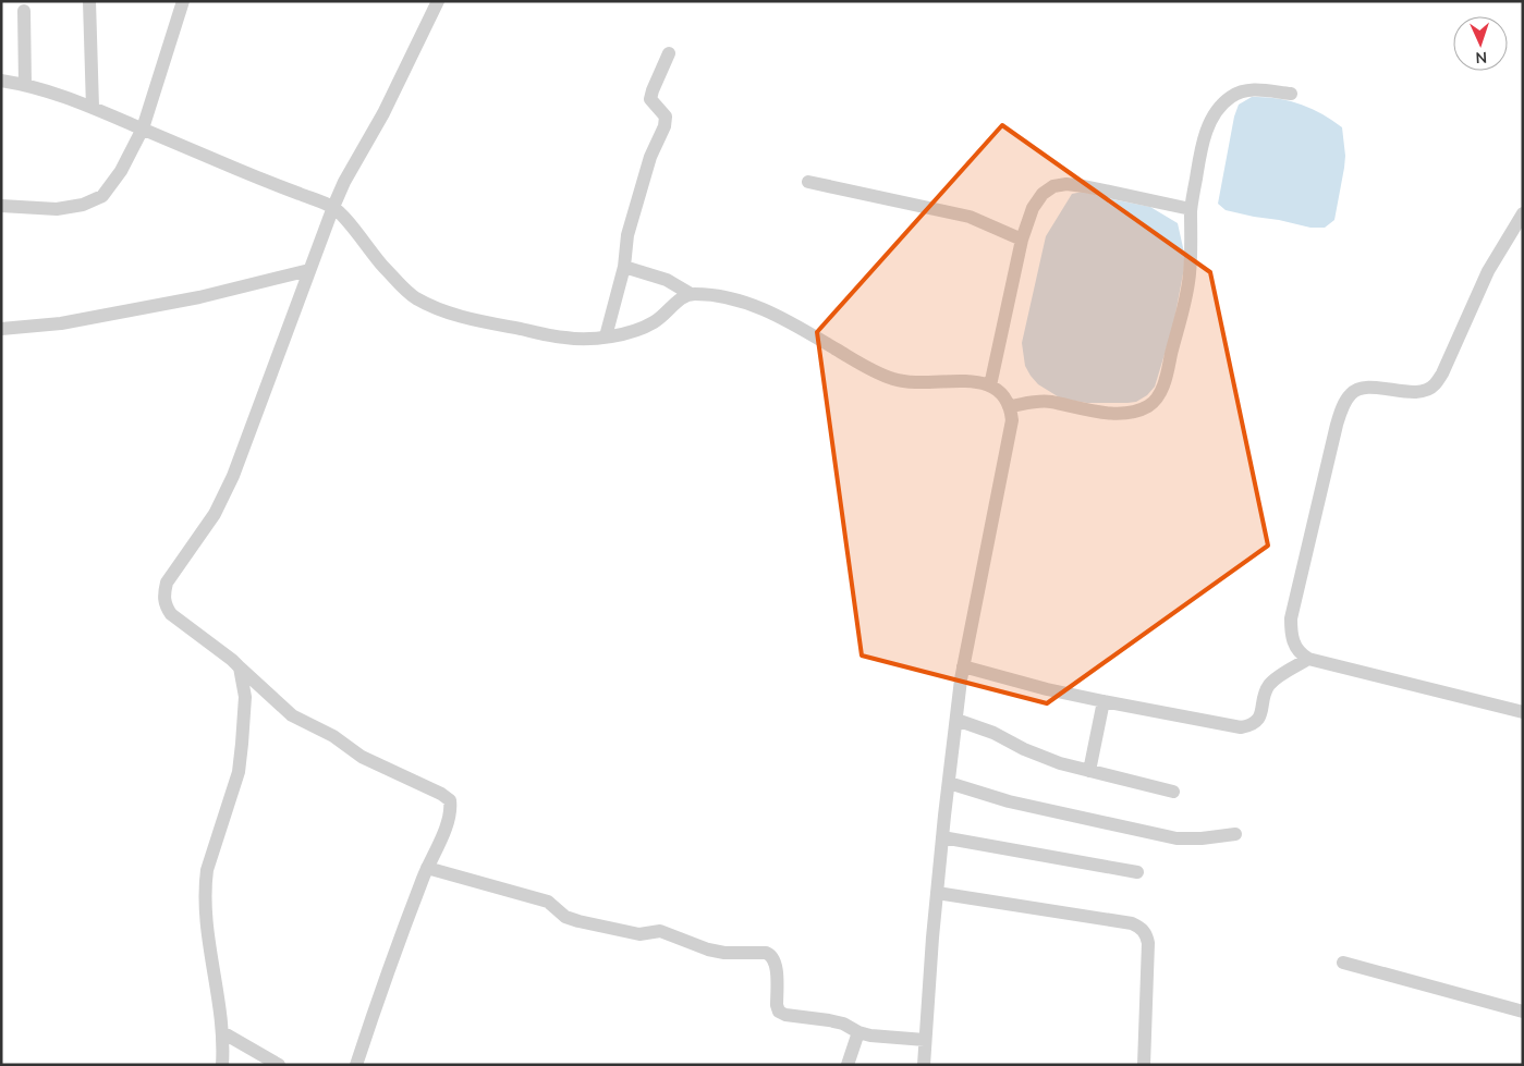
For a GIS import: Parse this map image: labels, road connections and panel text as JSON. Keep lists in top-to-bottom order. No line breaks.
{"north":"bottom"}
